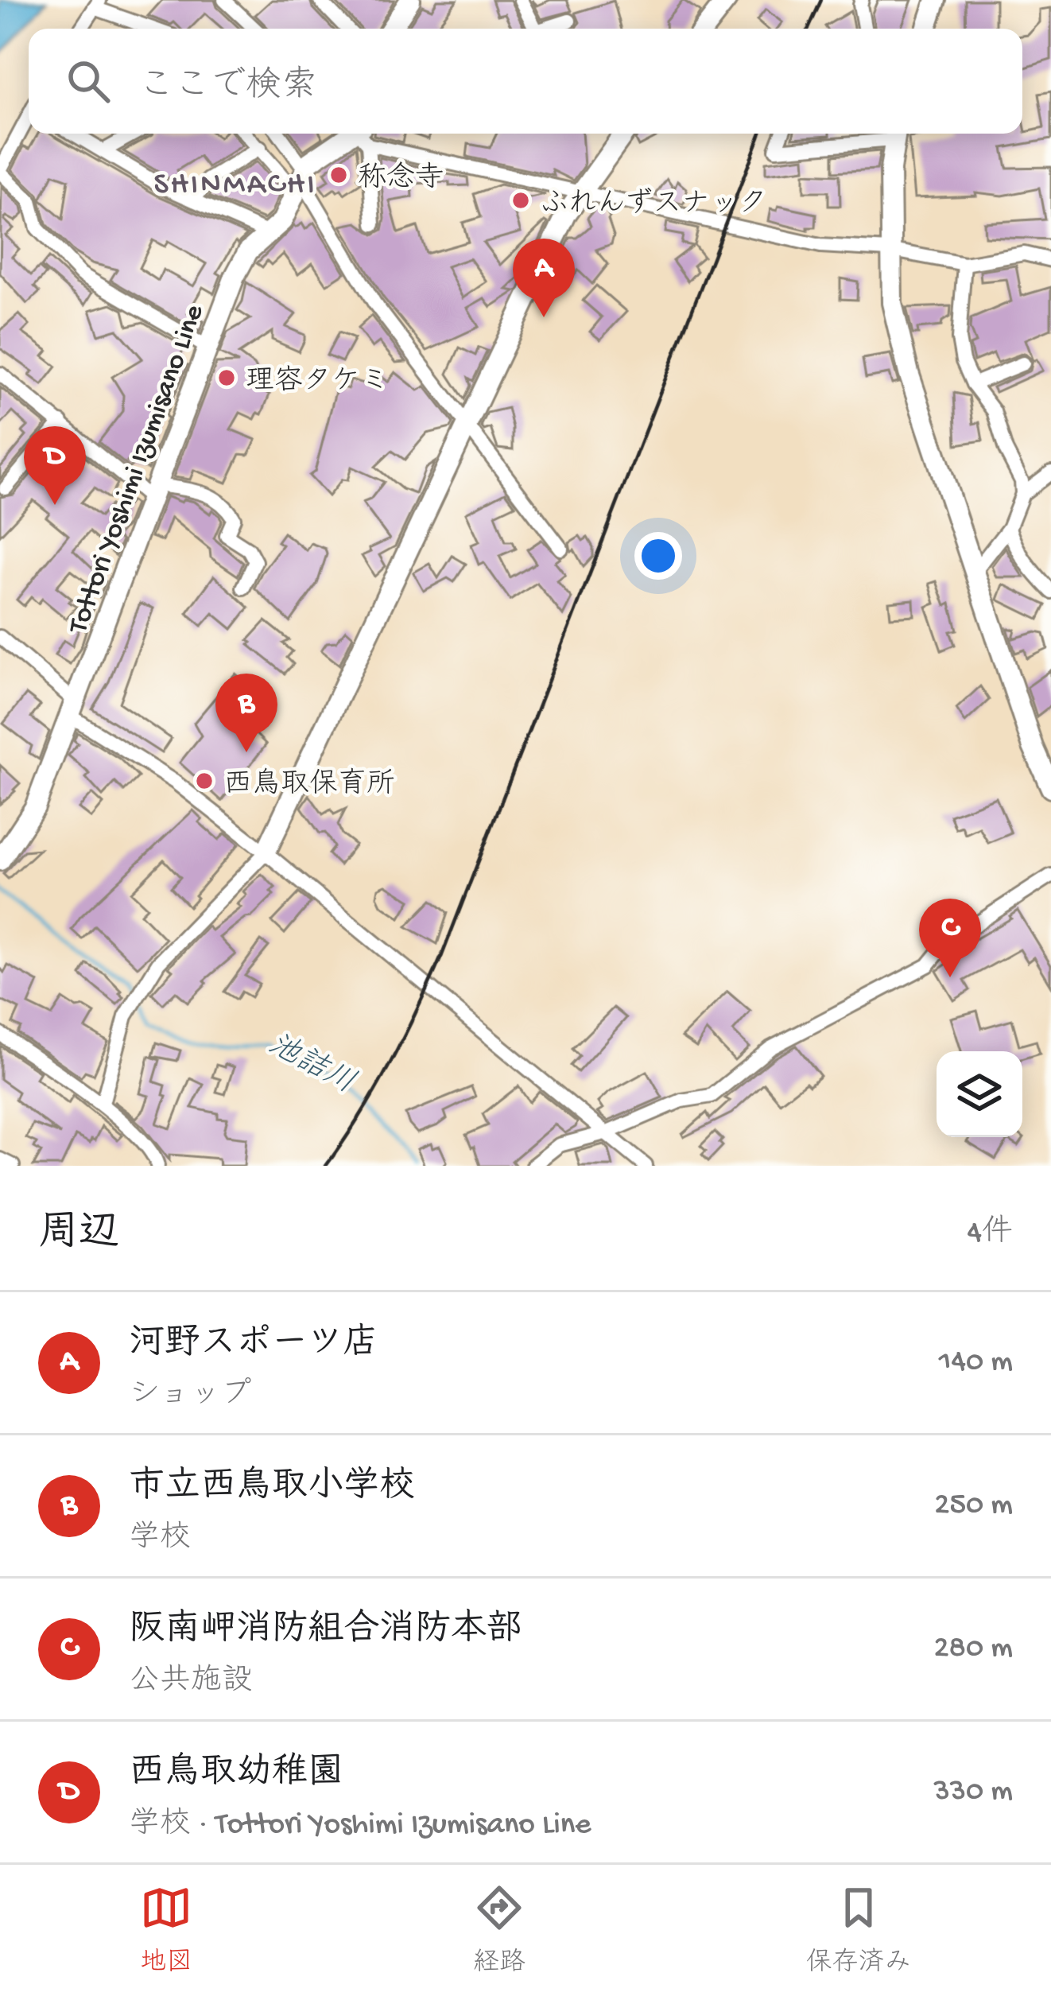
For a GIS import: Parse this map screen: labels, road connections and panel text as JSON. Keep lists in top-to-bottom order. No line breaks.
{"streets":{"street":["Tottori Yoshimi Izumisano Line"]},"districts":["SHINMACHI"],"water":["池詰川"],"places":["称念寺","ふれんずスナック","理容タケミ","西鳥取保育所"],"page":{"search":"ここで検索","pins":["A","D","B","C"],"heading":["周辺","4件"],"list":[{"mark":"A","name":"河野スポーツ店","note":"ショップ","value":"140 m"},{"mark":"B","name":"市立西鳥取小学校","note":"学校","value":"250 m"},{"mark":"C","name":"阪南岬消防組合消防本部","note":"公共施設","value":"280 m"},{"mark":"D","name":"西鳥取幼稚園","note":"学校 · Tottori Yoshimi Izumisano Line","value":"330 m"}],"nav":["地図","経路","保存済み"]}}
